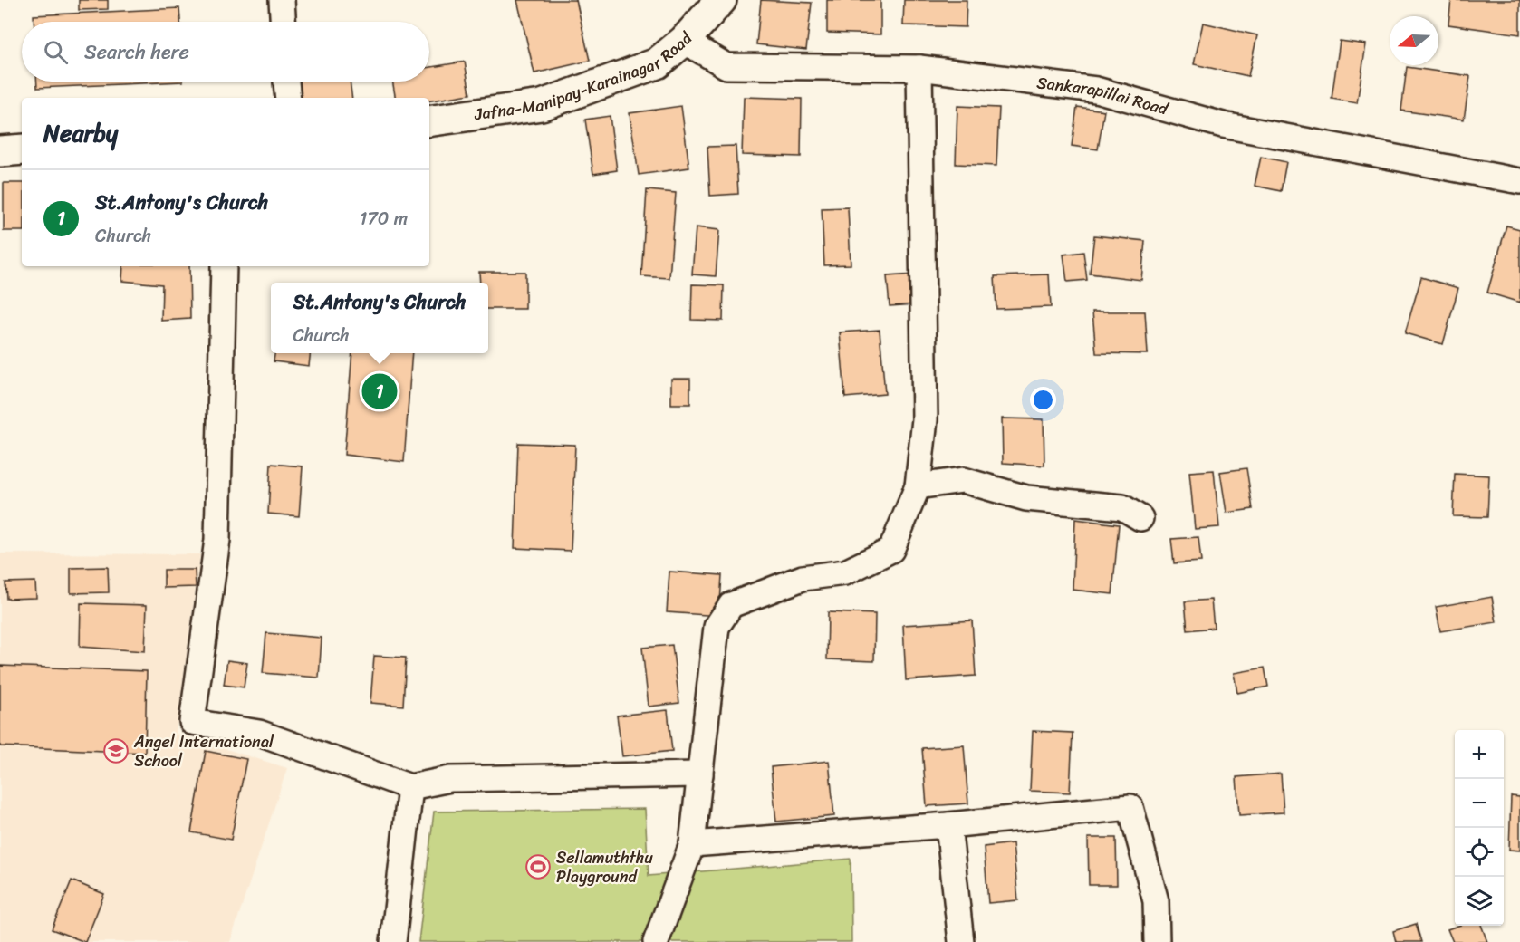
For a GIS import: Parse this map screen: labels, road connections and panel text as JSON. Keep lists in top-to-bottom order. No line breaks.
{"streets":{"main road":["Jafna-Manipay-Karainagar Road"],"street":["Sankarapillai Road"]},"crossings":[["Jafna-Manipay-Karainagar Road","Sankarapillai Road"]],"places":{"school or university":["Angel International School"],"sports":["Sellamuththu Playground"]},"north":"left","page":{"search":"Search here","heading":"Nearby","list":[{"mark":"1","name":"St.Antony's Church","note":"Church","value":"170 m"}],"popup":["St.Antony's Church","Church"],"pins":"1","map_buttons":["+","−"]}}
